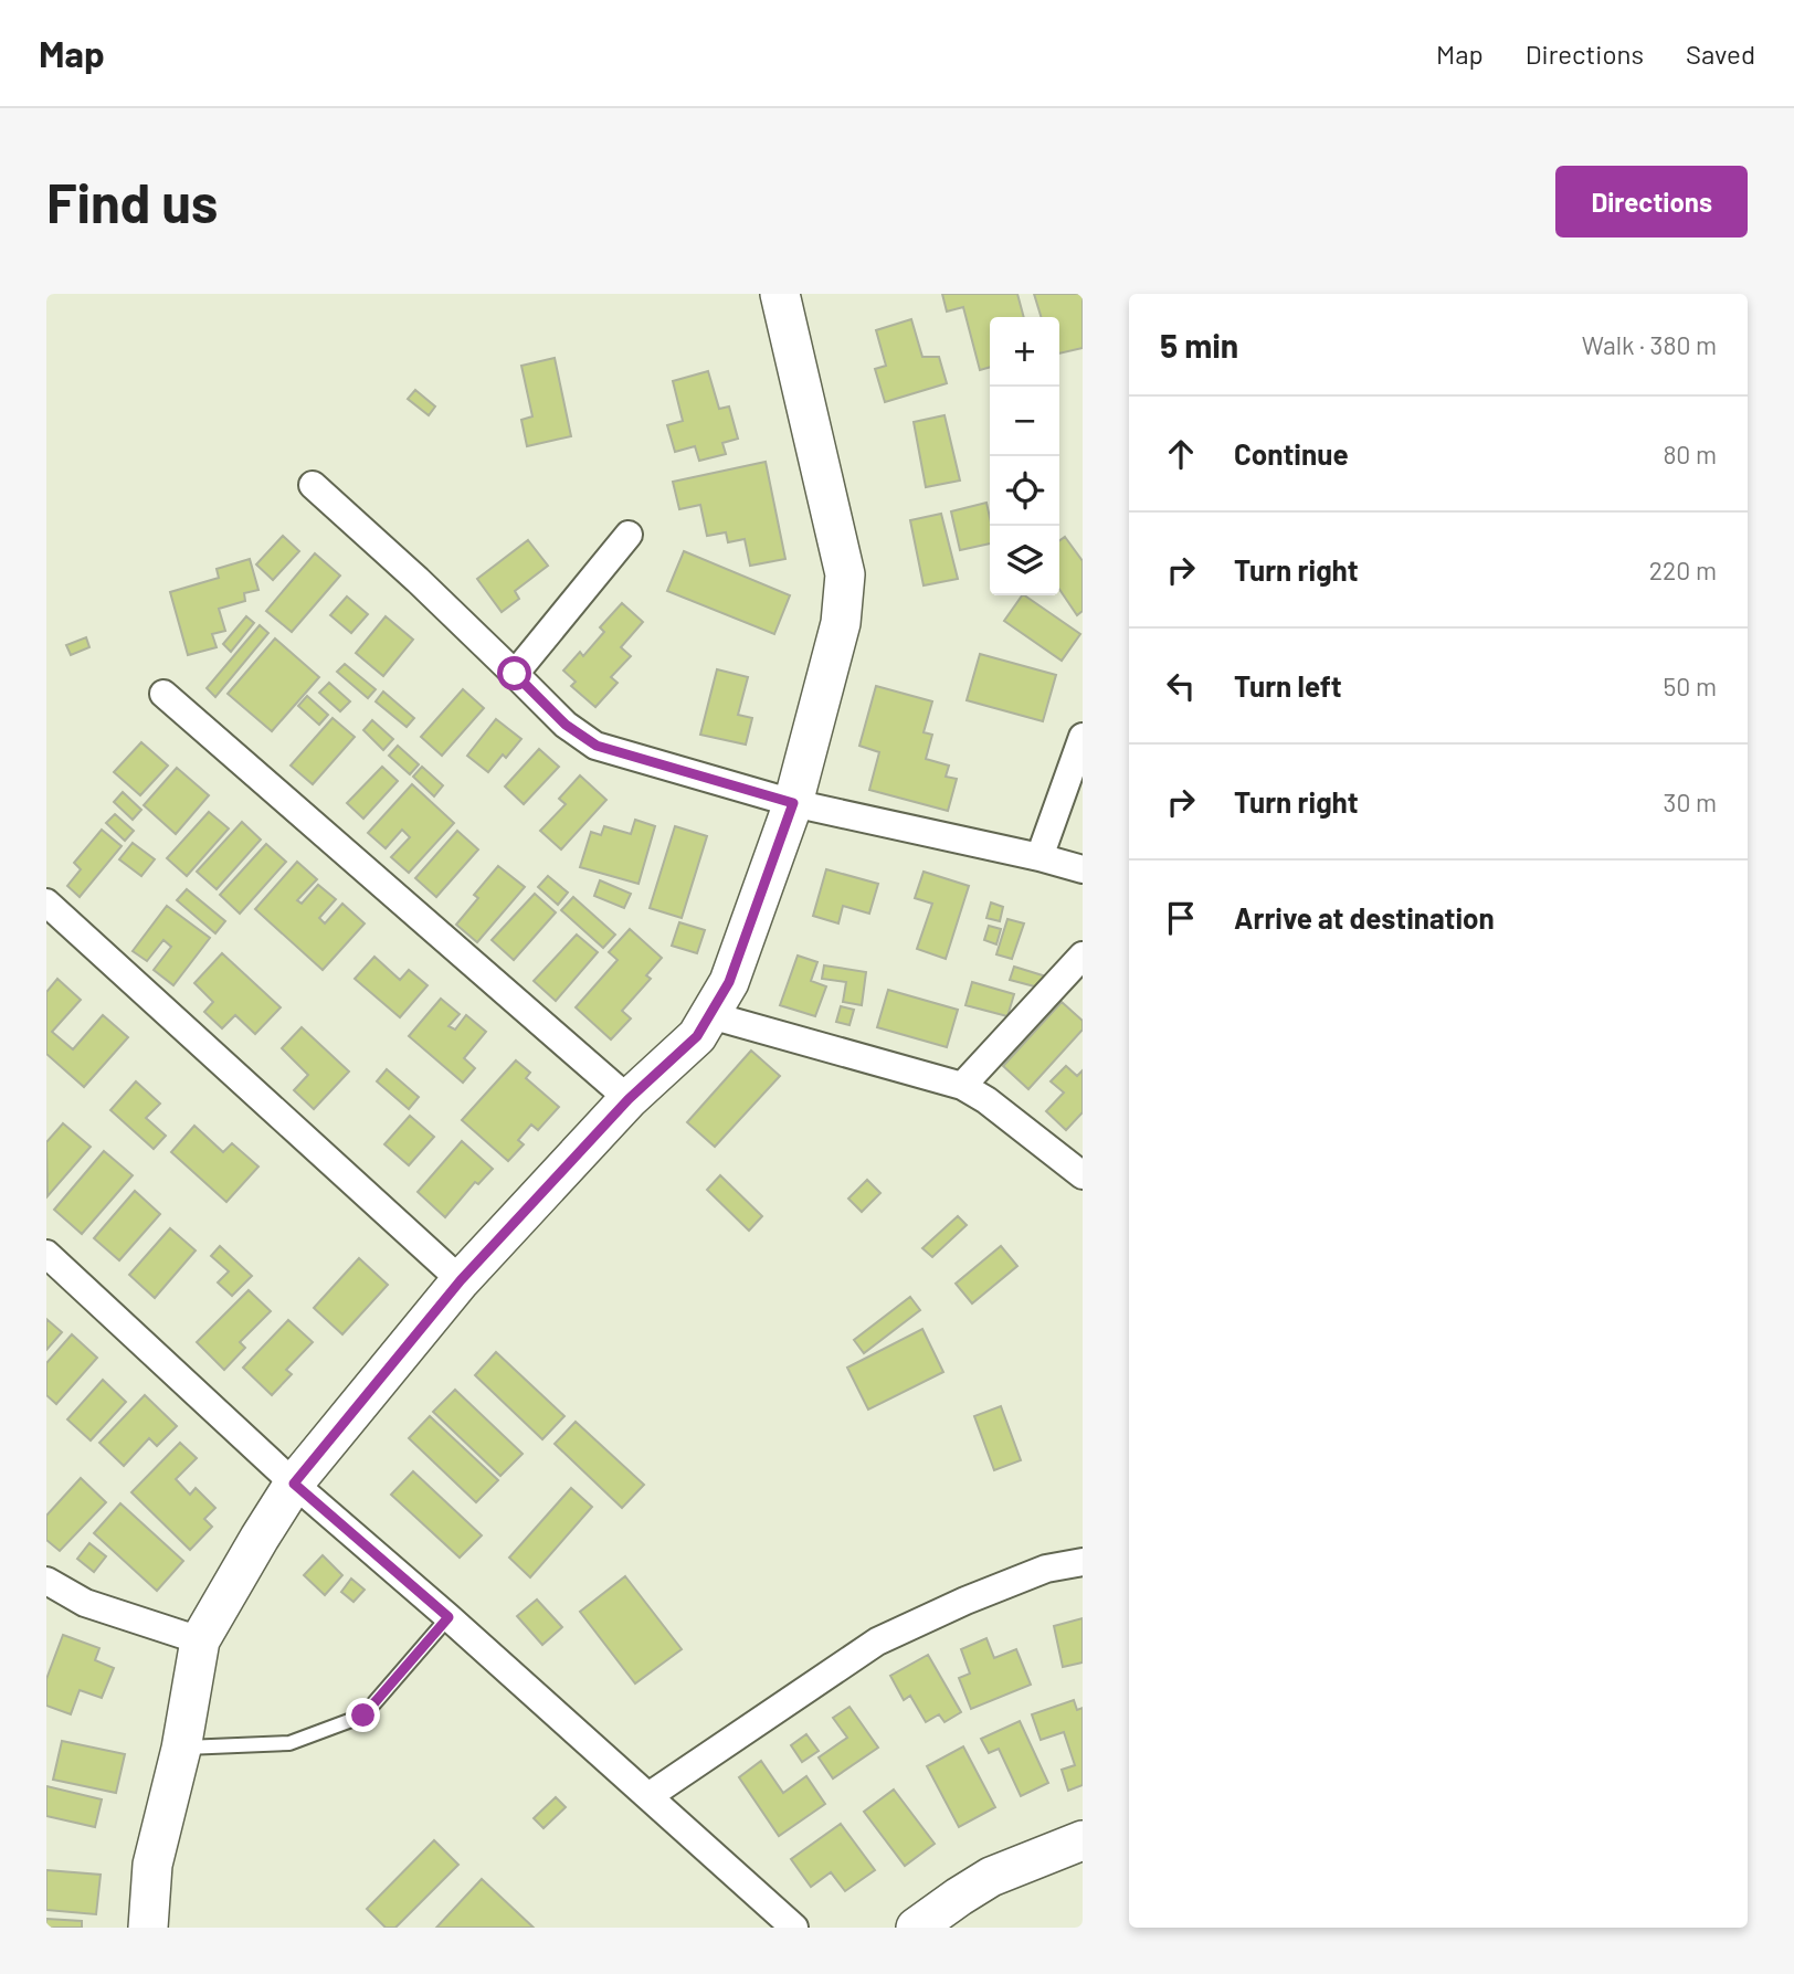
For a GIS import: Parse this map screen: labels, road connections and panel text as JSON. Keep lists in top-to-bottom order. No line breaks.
{"page":{"header":"Map","nav":["Map","Directions","Saved"],"buttons":"Directions","title":"Find us","heading":["5 min","Walk · 380 m"],"map_buttons":["+","−"],"list":[["Continue","80 m"],["Turn right","220 m"],["Turn left","50 m"],["Turn right","30 m"],"Arrive at destination"]}}
